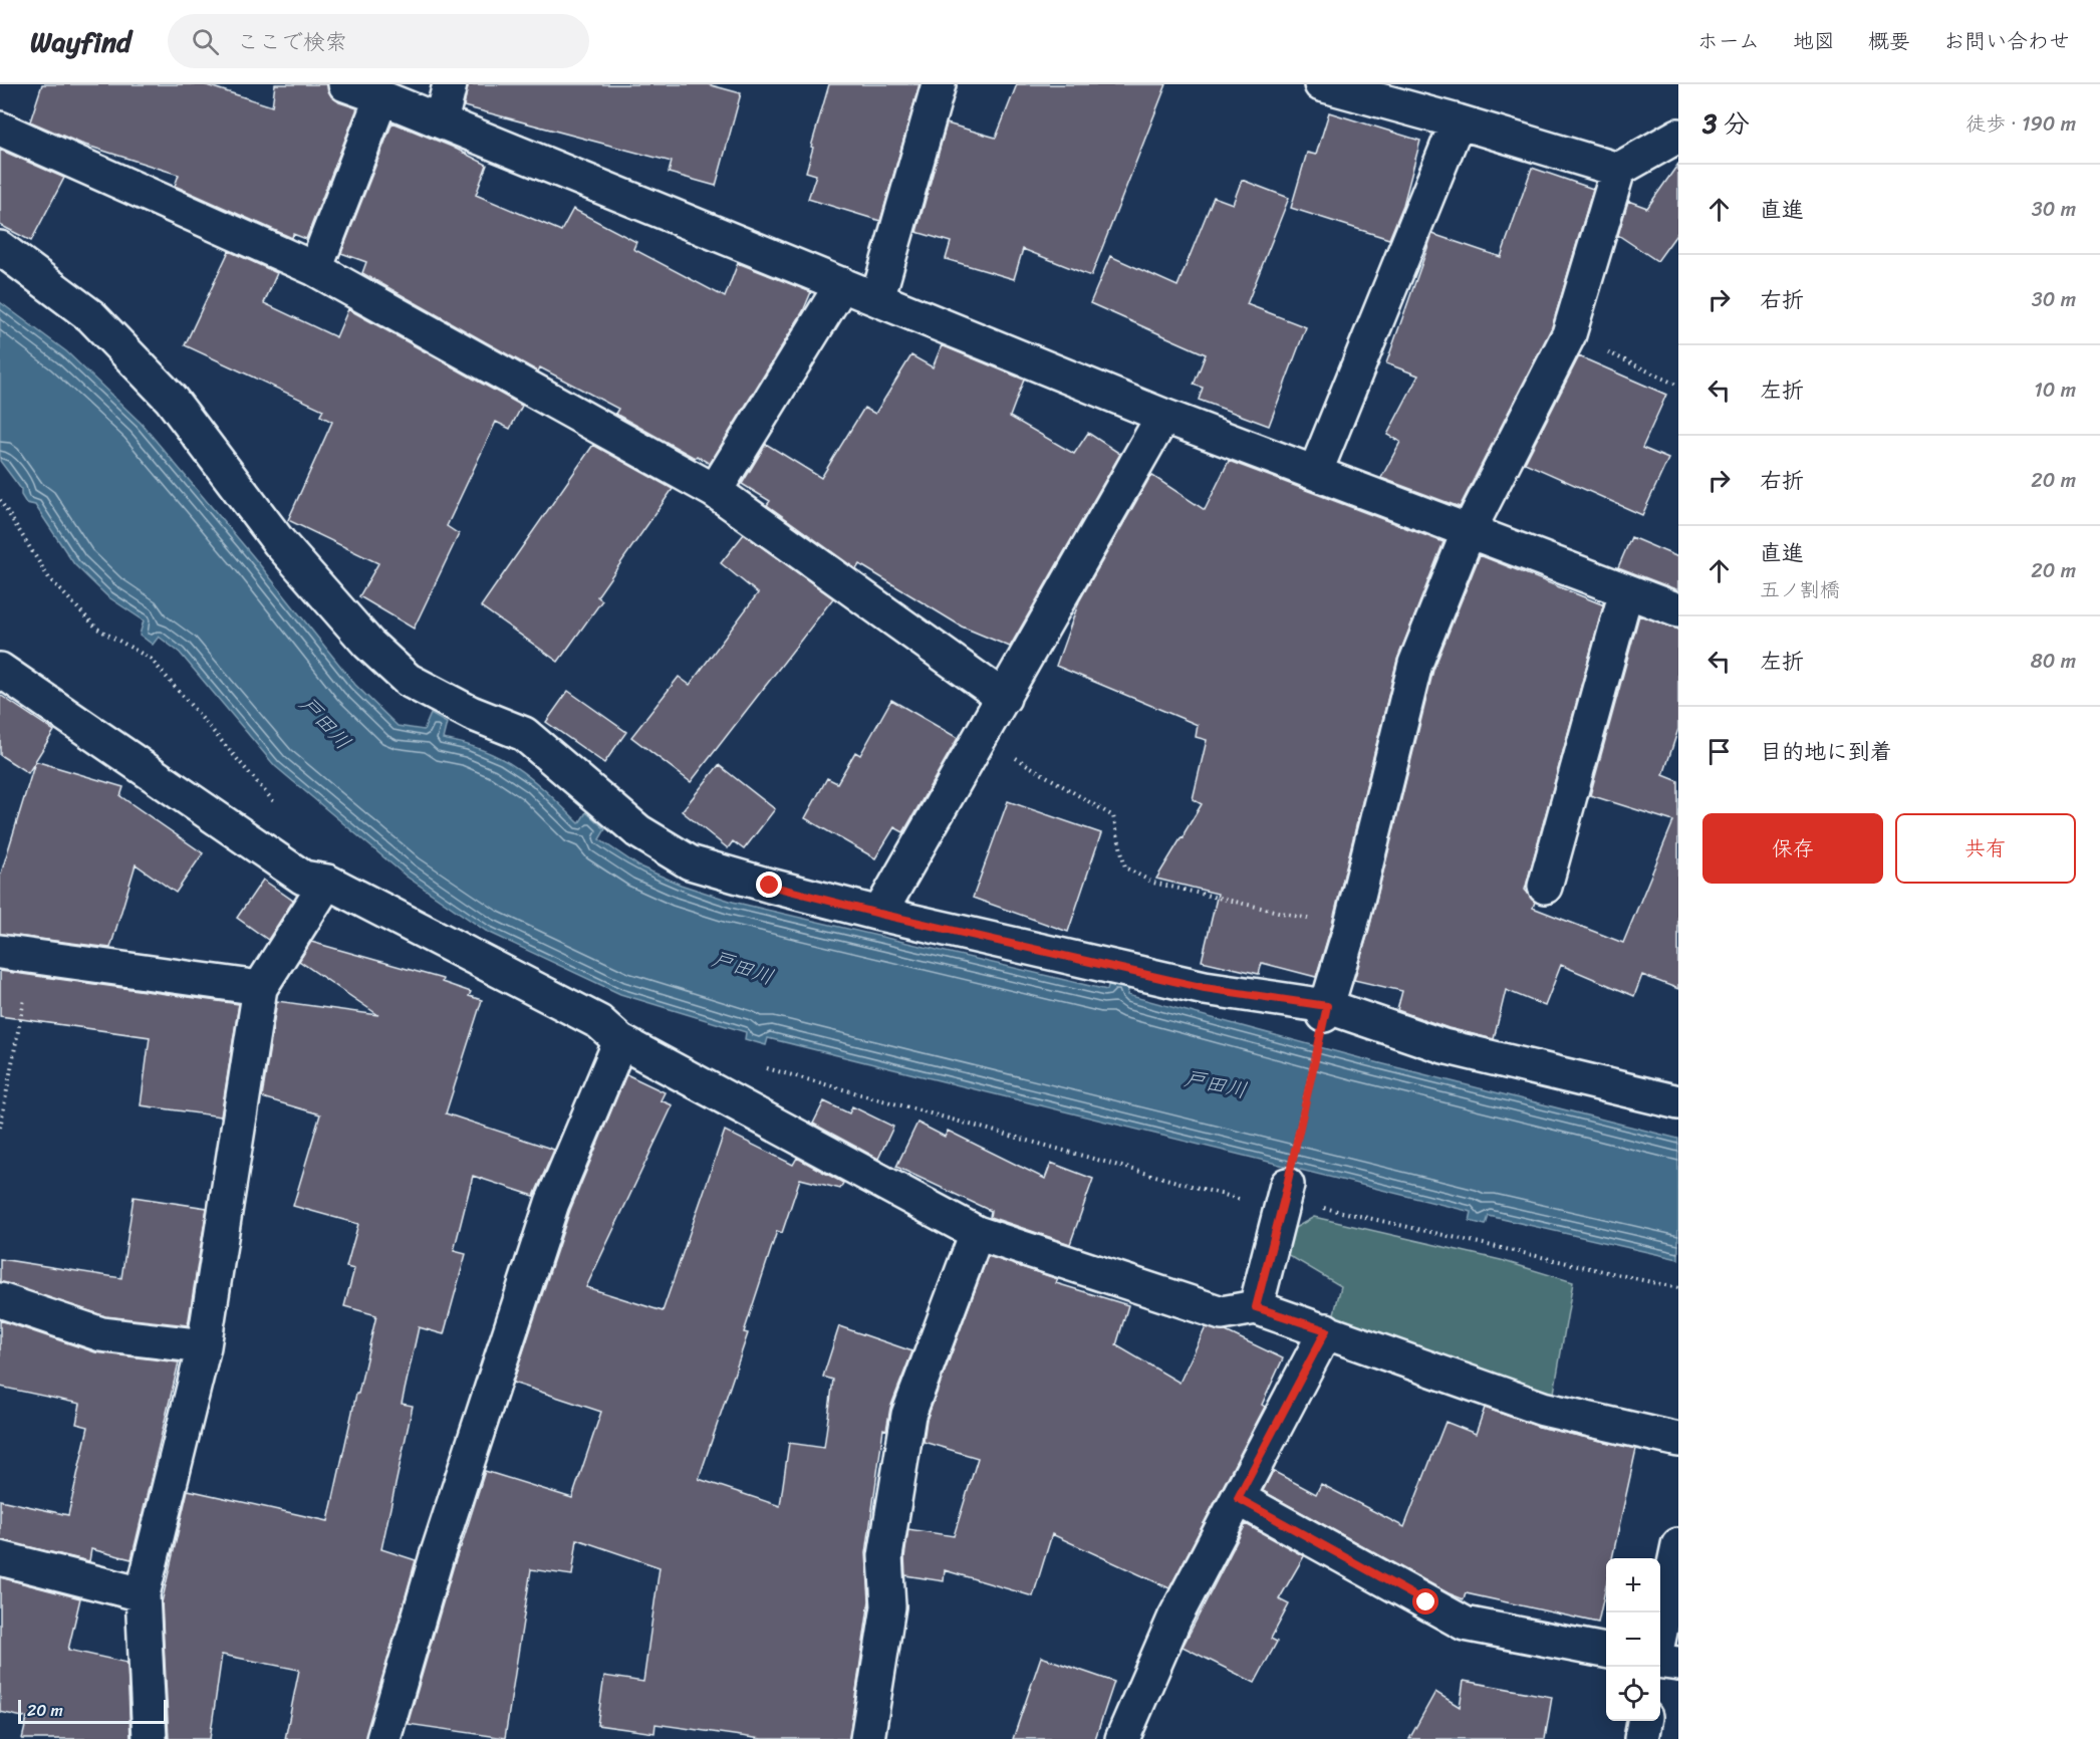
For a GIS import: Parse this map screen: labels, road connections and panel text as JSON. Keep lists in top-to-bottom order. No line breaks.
{"water":["戸田川"],"scale_bar":"20 m","page":{"header":"Wayfind","search":"ここで検索","nav":["ホーム","地図","概要","お問い合わせ"],"heading":["3 分","徒歩 · 190 m"],"list":[["直進","30 m"],["右折","30 m"],["左折","10 m"],["右折","20 m"],["直進","五ノ割橋","20 m"],["左折","80 m"],"目的地に到着"],"buttons":["保存","共有"],"map_buttons":["+","−"],"scale":"20 m"}}
